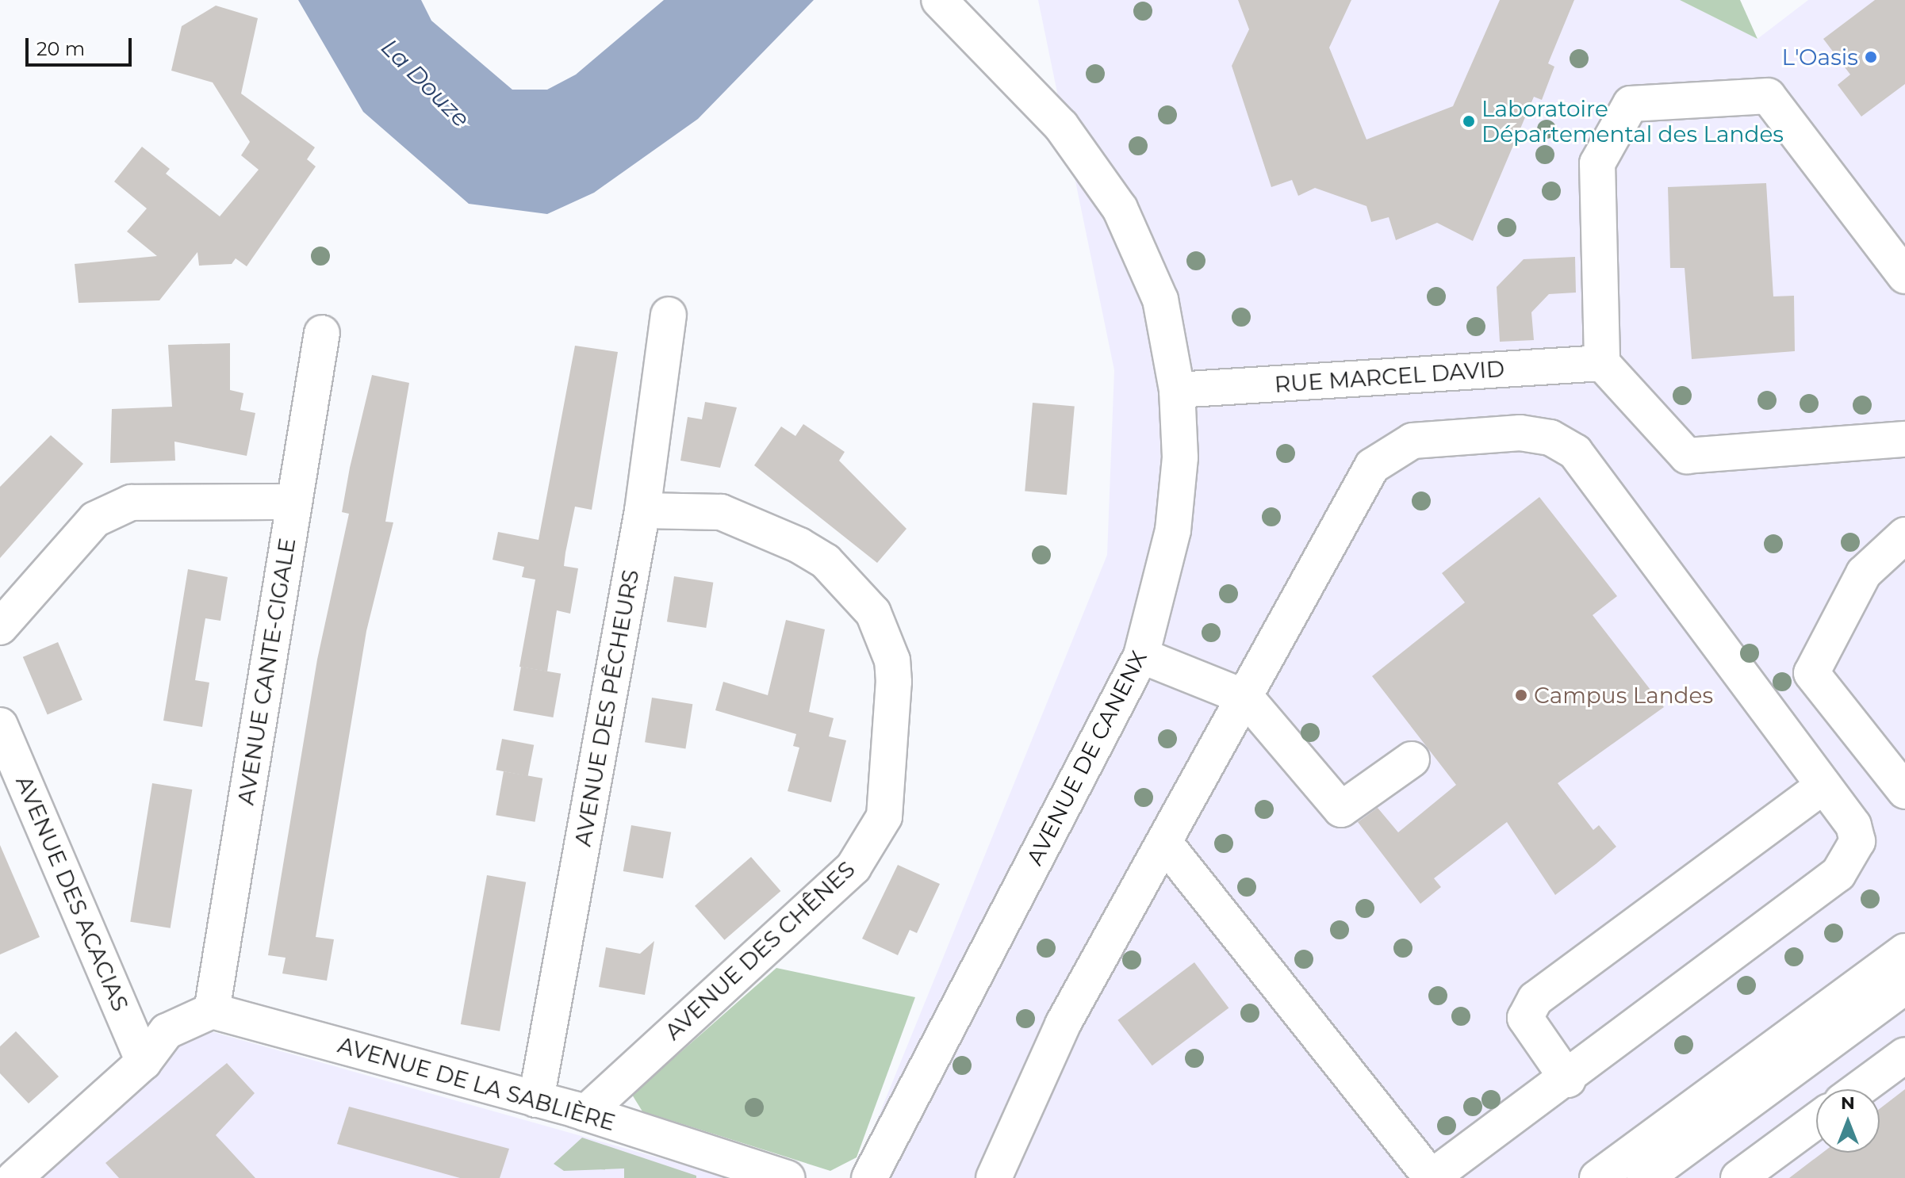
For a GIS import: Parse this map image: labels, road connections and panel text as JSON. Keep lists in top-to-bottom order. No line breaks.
{"streets":{"street":["RUE MARCEL DAVID","AVENUE CANTE-CIGALE","AVENUE DES PÊCHEURS","AVENUE DE CANENX","AVENUE DES ACACIAS","AVENUE DES CHÊNES","AVENUE DE LA SABLIÈRE"]},"crossings":[["RUE MARCEL DAVID","AVENUE DE CANENX"],["AVENUE CANTE-CIGALE","AVENUE DE LA SABLIÈRE"],["AVENUE DES PÊCHEURS","AVENUE DES CHÊNES"],["AVENUE DES PÊCHEURS","AVENUE DE LA SABLIÈRE"],["AVENUE DES CHÊNES","AVENUE DE LA SABLIÈRE"]],"water":["La Douze"],"places":["L'Oasis","Laboratoire Départemental des Landes","Campus Landes"],"scale_bar":"20 m","north":"top"}
